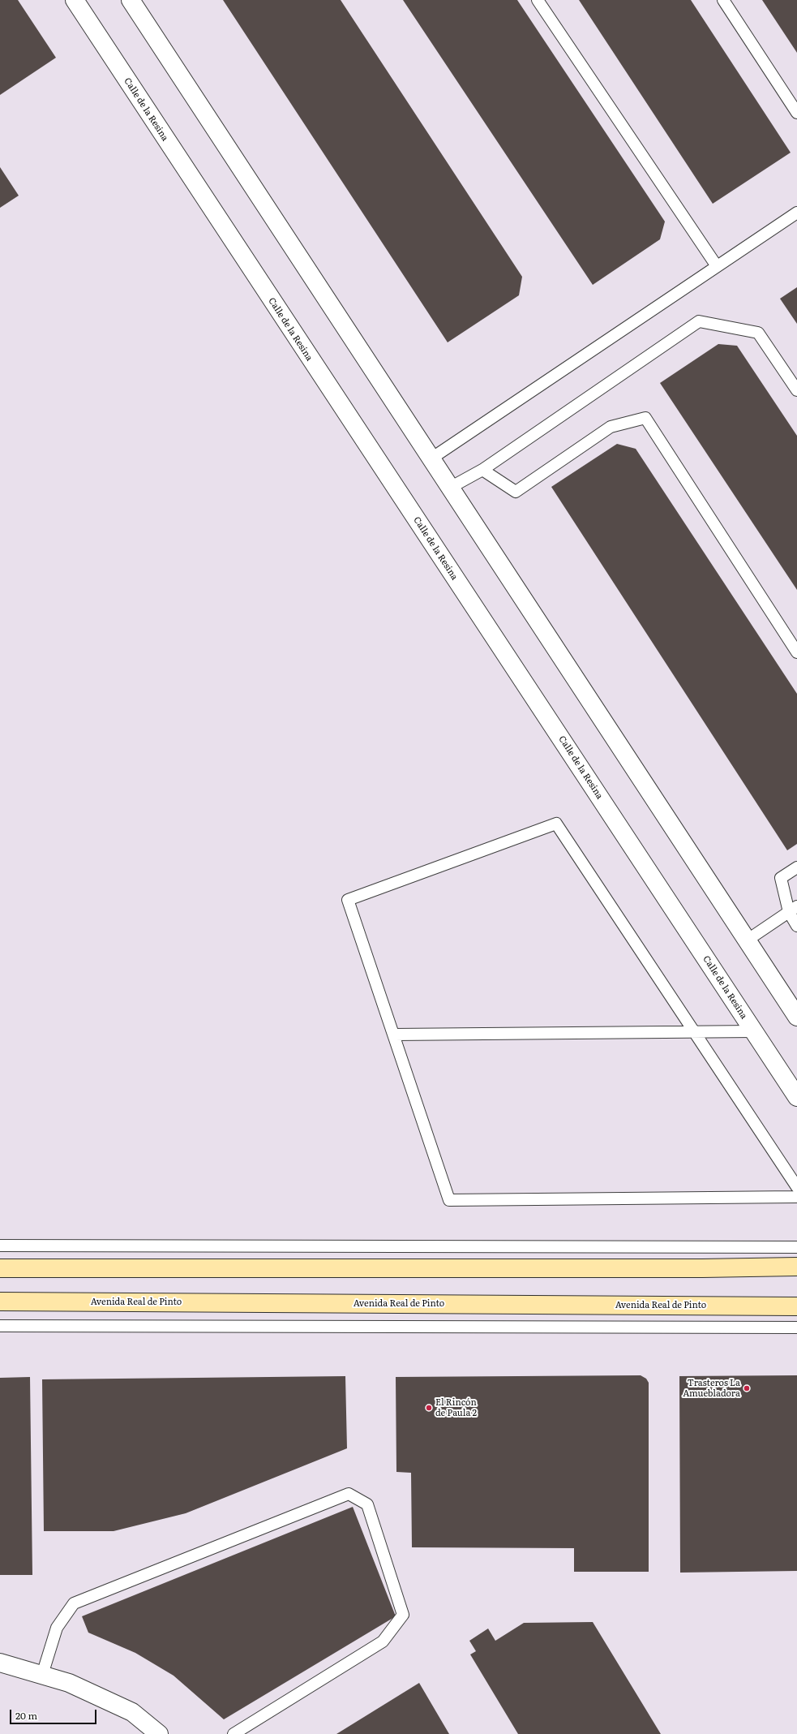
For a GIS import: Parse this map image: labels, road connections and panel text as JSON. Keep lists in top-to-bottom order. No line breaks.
{"streets":{"main road":["Avenida Real de Pinto"],"street":["Calle de la Resina"]},"places":["Trasteros La Amuebladora","El Rincón de Paula 2"],"scale_bar":"20 m"}
